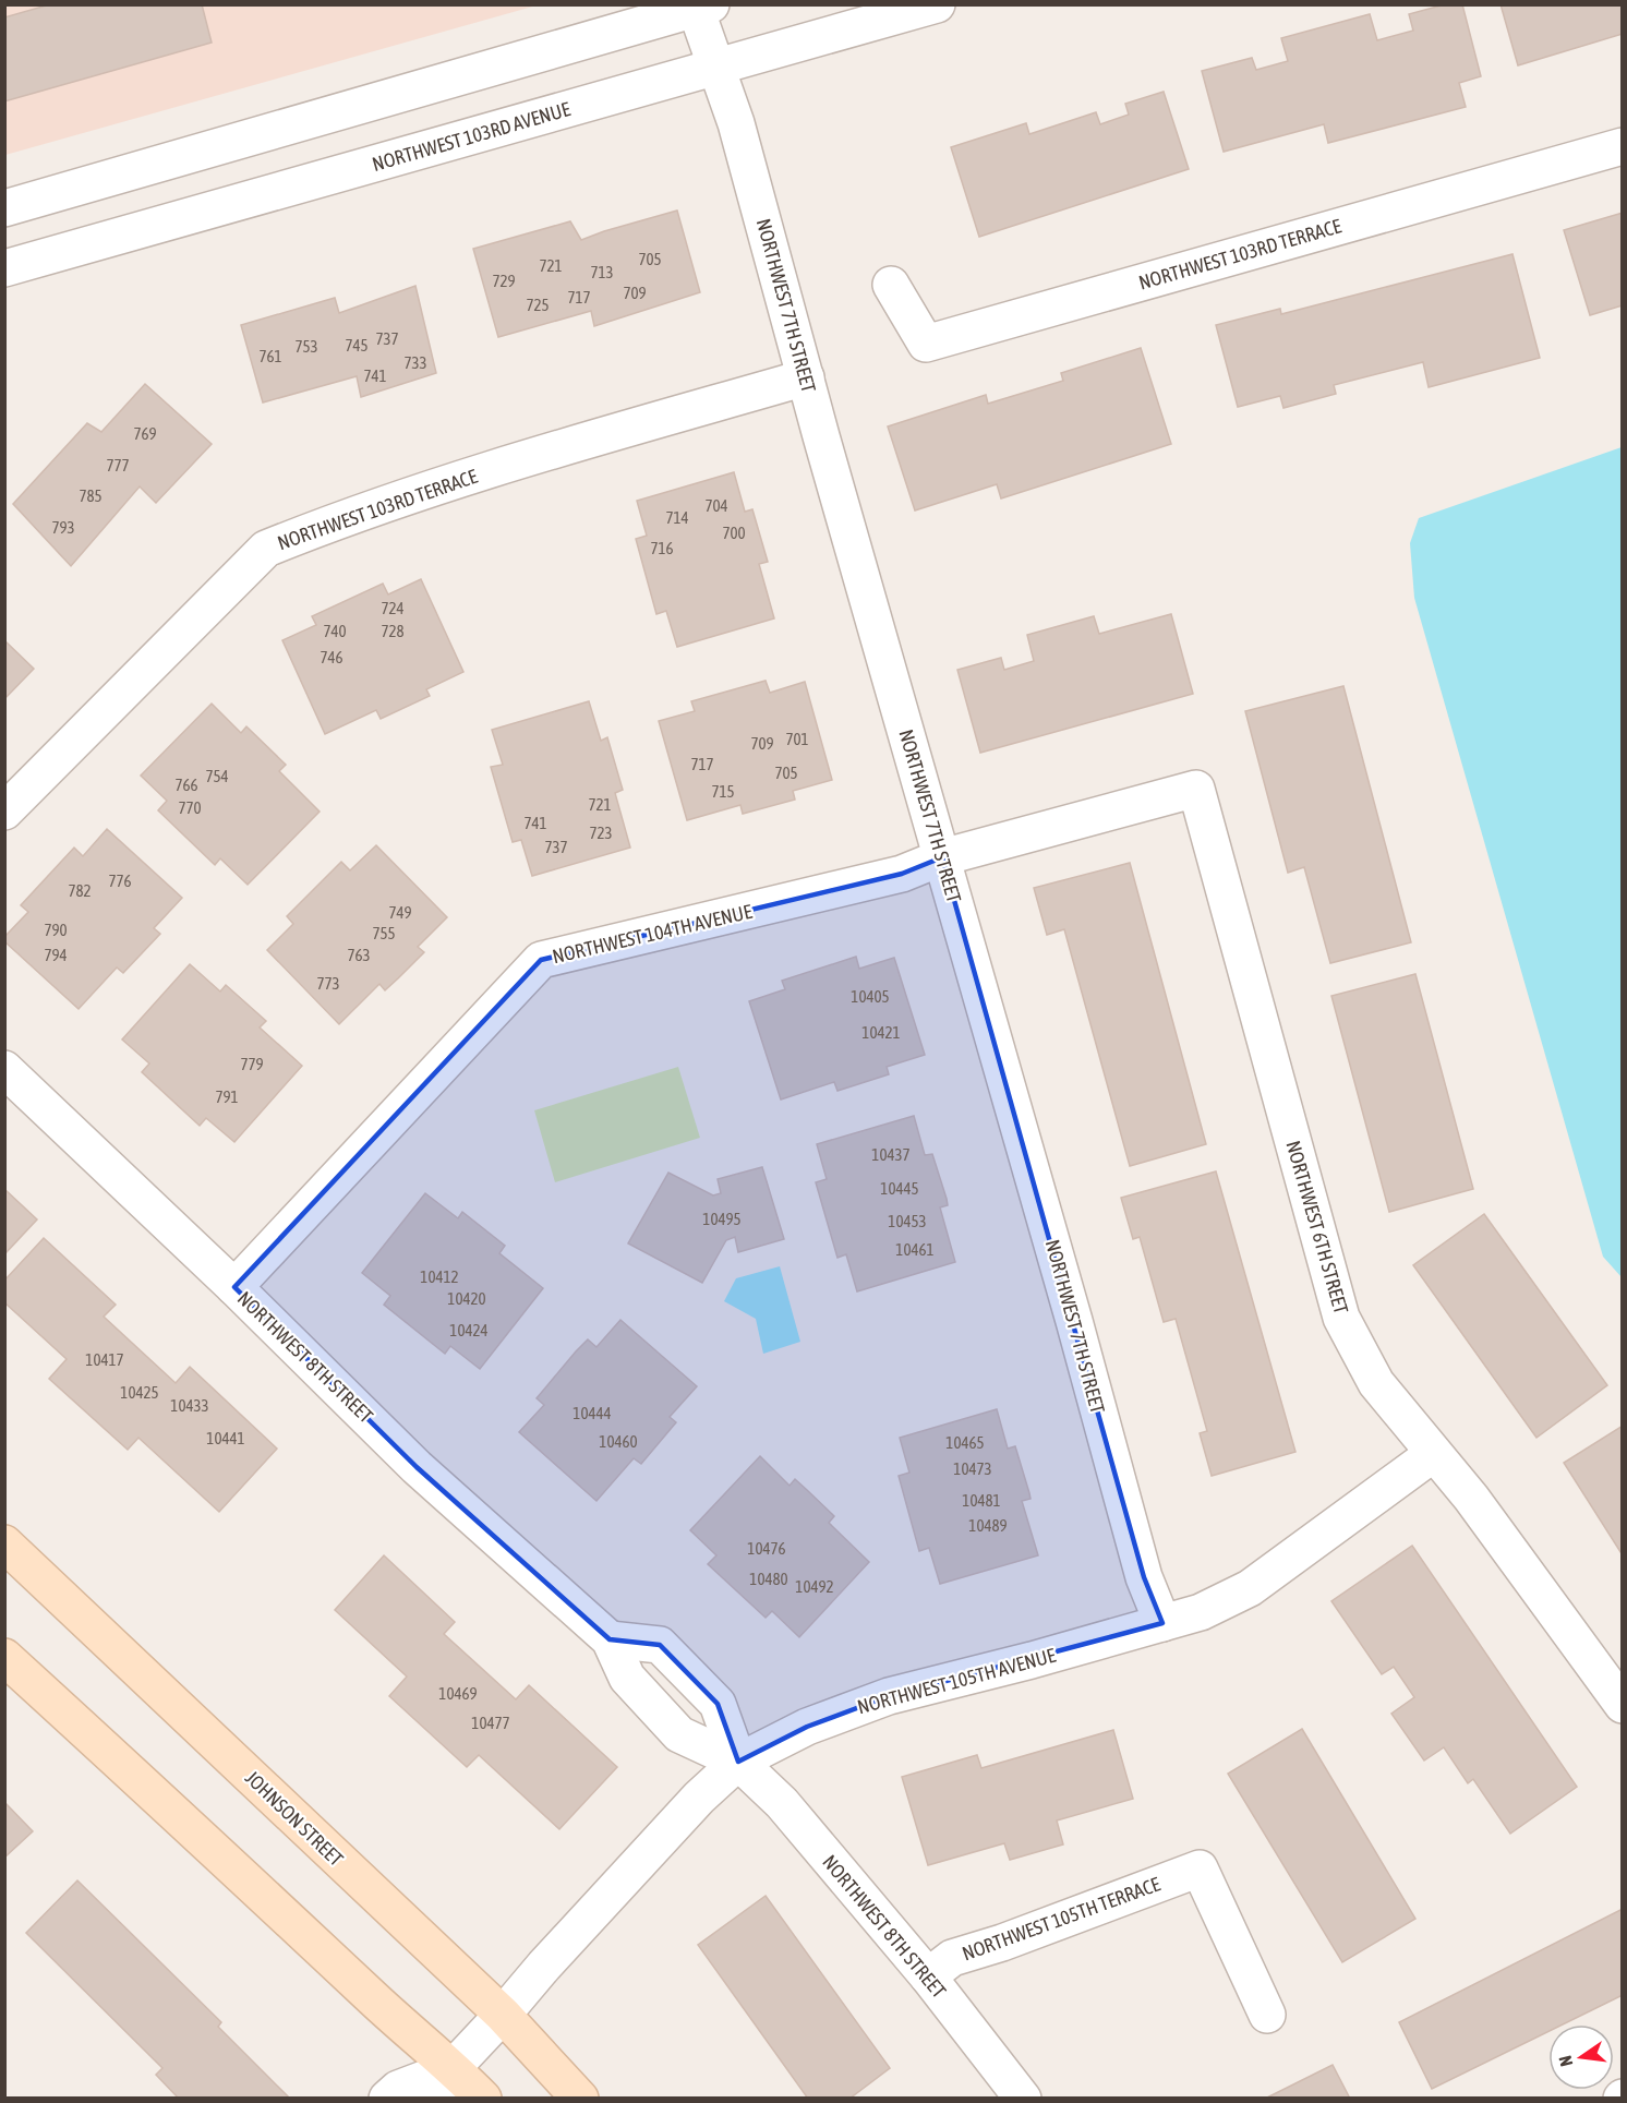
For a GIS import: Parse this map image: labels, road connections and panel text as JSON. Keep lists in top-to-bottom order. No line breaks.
{"streets":{"street":["NORTHWEST 103RD AVENUE","NORTHWEST 103RD TERRACE","NORTHWEST 7TH STREET","NORTHWEST 104TH AVENUE","NORTHWEST 6TH STREET","NORTHWEST 8TH STREET","NORTHWEST 105TH AVENUE","JOHNSON STREET","NORTHWEST 105TH TERRACE"]},"crossings":[["NORTHWEST 103RD AVENUE","NORTHWEST 7TH STREET"],["NORTHWEST 103RD TERRACE","NORTHWEST 7TH STREET"],["NORTHWEST 7TH STREET","NORTHWEST 104TH AVENUE"],["NORTHWEST 7TH STREET","NORTHWEST 105TH AVENUE"],["NORTHWEST 104TH AVENUE","NORTHWEST 6TH STREET"],["NORTHWEST 104TH AVENUE","NORTHWEST 8TH STREET"],["NORTHWEST 6TH STREET","NORTHWEST 105TH AVENUE"],["NORTHWEST 8TH STREET","NORTHWEST 105TH AVENUE"],["NORTHWEST 8TH STREET","NORTHWEST 105TH TERRACE"],["NORTHWEST 105TH AVENUE","JOHNSON STREET"]],"house_numbers":["705","721","713","729","709","717","725","737","745","753","761","733","741","769","777","785","704","714","793","700","716","724","740","728","746","701","709","717","705","754","766","715","721","770","741","723","737","776","782","749","790","755","794","763","773","10405","10421","779","791","10437","10445","10495","10453","10461","10412","10420","10424","10417","10425","10433","10444","10441","10460","10465","10473","10481","10489","10476","10480","10492","10469","10477"],"north":"left"}
